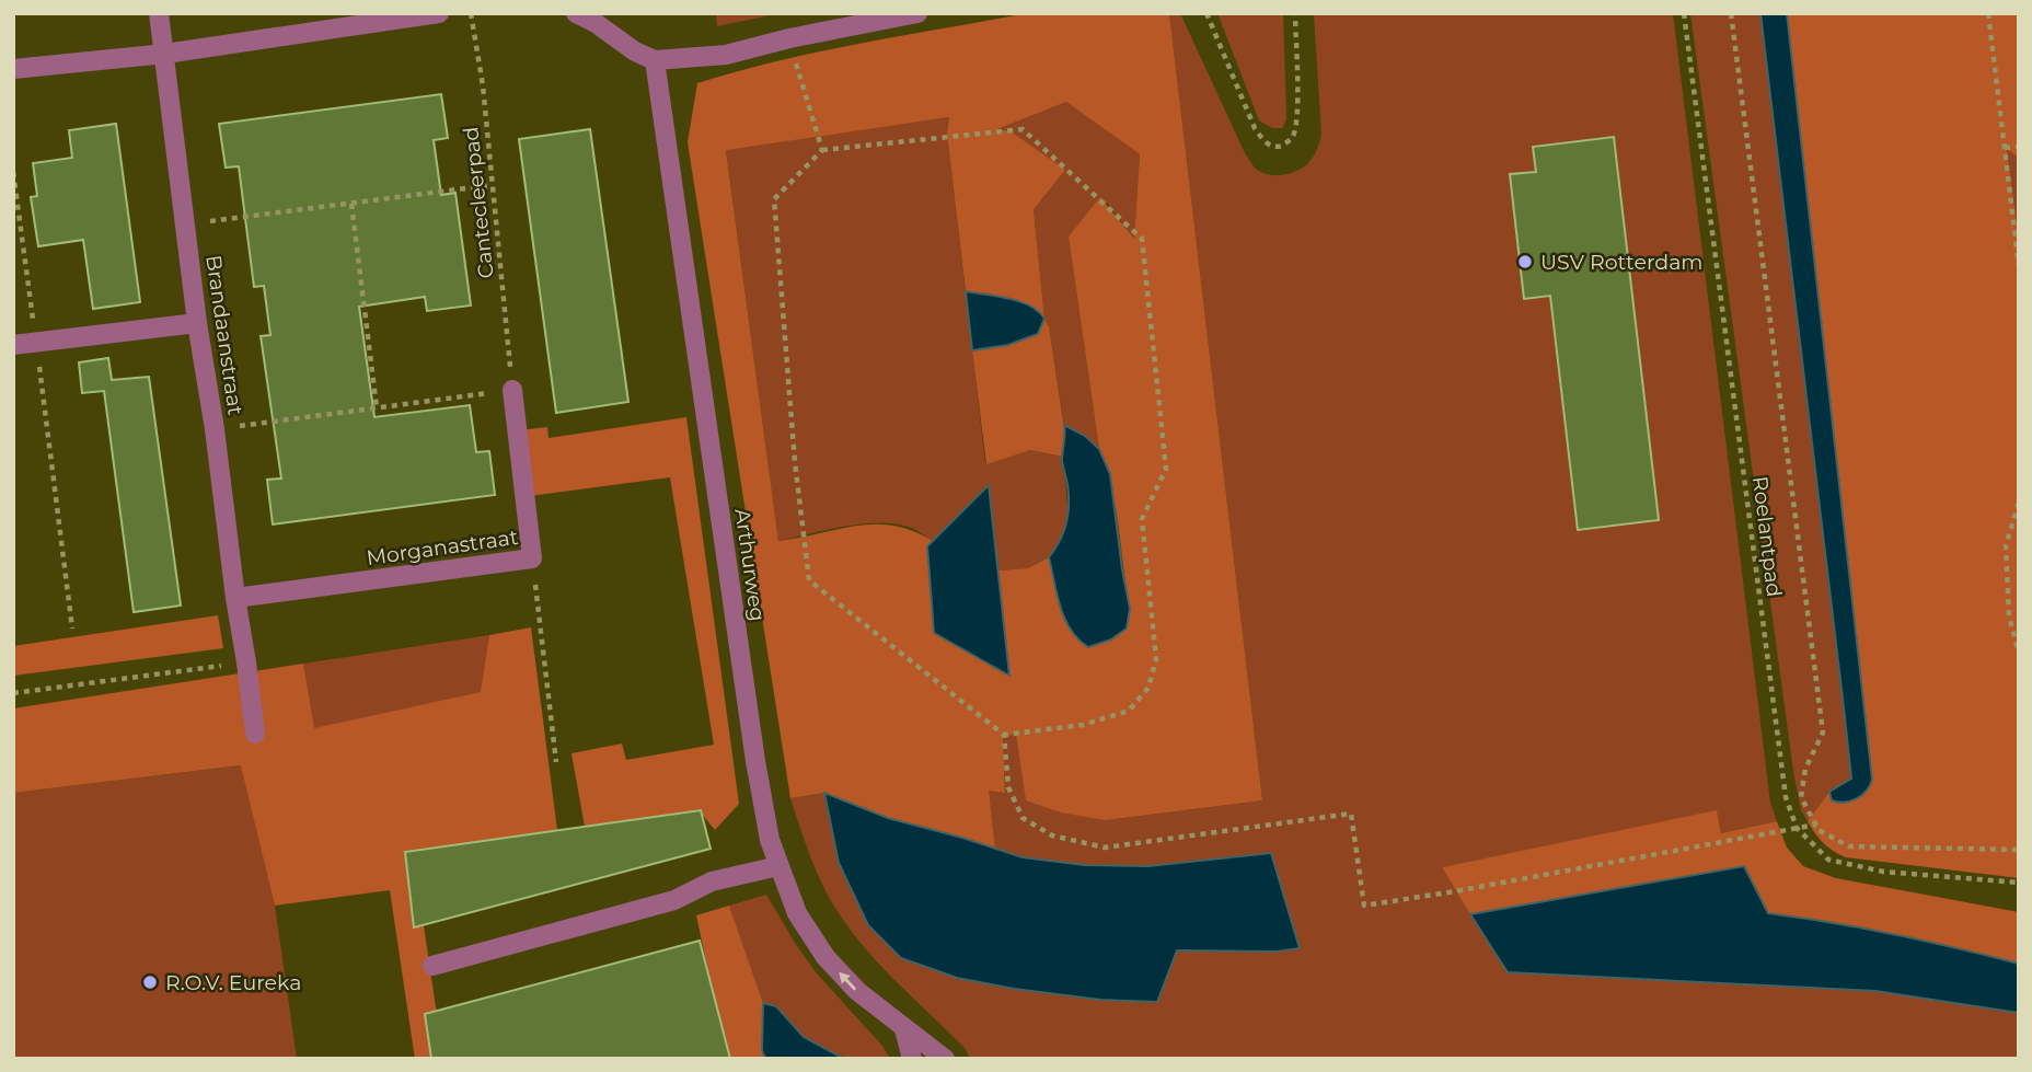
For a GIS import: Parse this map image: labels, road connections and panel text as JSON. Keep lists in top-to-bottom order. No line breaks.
{"streets":{"street":["Brandaanstraat","Morganastraat","Arthurweg"],"path":["Cantecleerpad","Roelantpad"]},"crossings":[["Cantecleerpad","Morganastraat"],["Brandaanstraat","Morganastraat"]],"places":["USV Rotterdam","R.O.V. Eureka"]}
